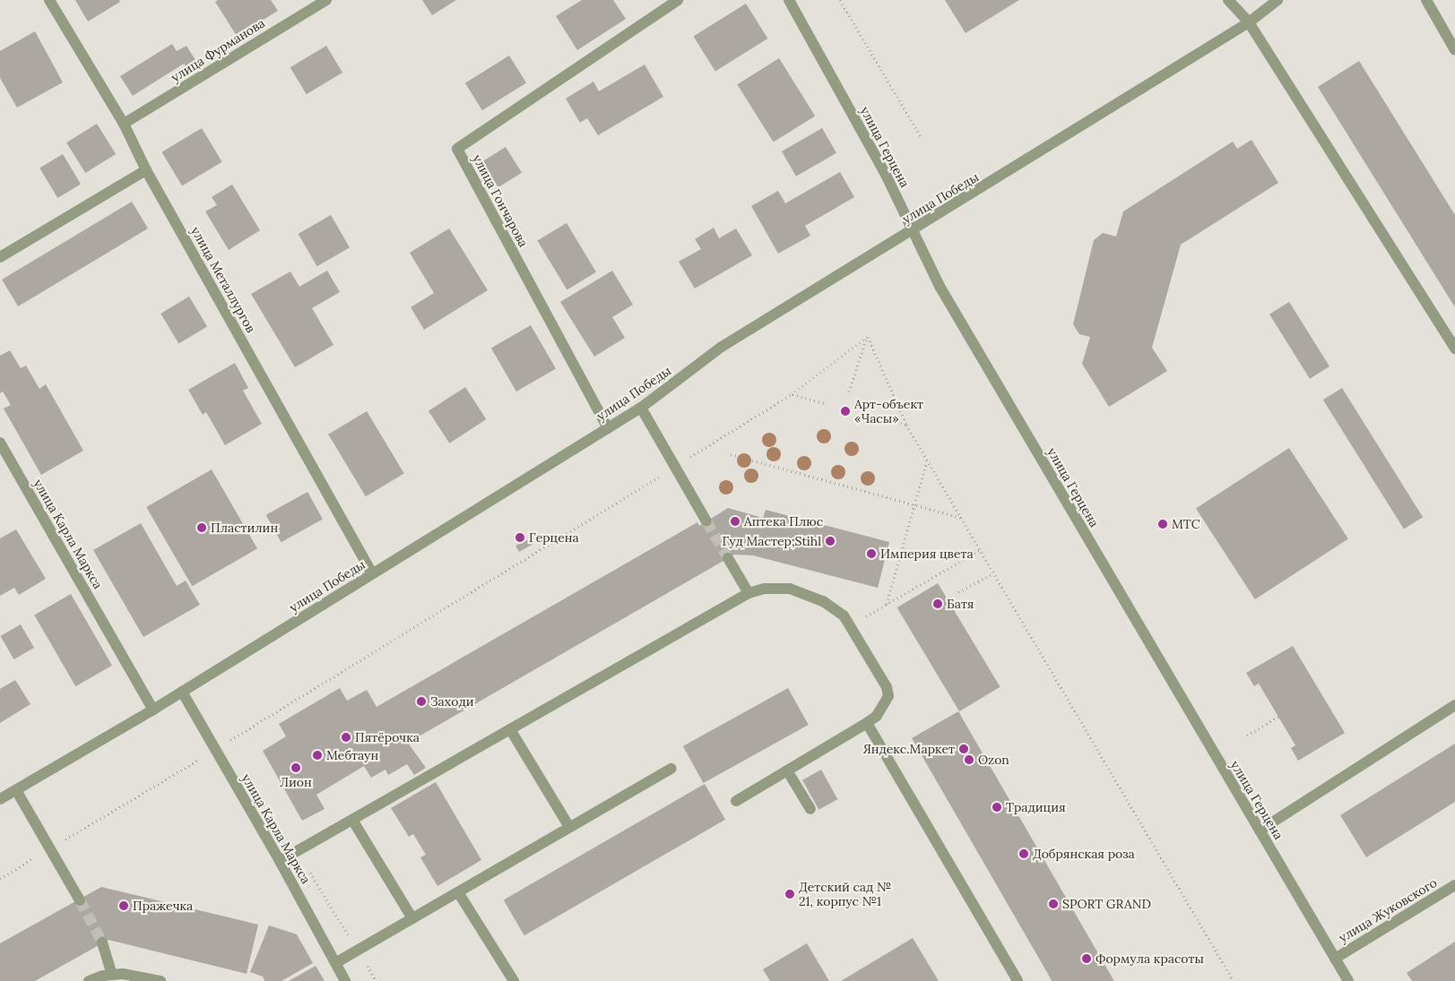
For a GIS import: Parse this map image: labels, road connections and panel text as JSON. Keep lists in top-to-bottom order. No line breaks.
{"streets":{"street":["улица Фурманова","улица Герцена","улица Победы","улица Гончарова","улица Металлургов","улица Карла Маркса","улица Жуковского"]},"crossings":[["улица Фурманова","улица Металлургов"],["улица Герцена","улица Победы"],["улица Герцена","улица Жуковского"],["улица Победы","улица Гончарова"],["улица Победы","улица Металлургов"],["улица Победы","улица Карла Маркса"]],"places":["Арт-объект «Часы»","Аптека Плюс","МТС","Пластилин","Герцена","Гуд Мастер;Stihl","Империя цвета","Батя","Заходи","Пятёрочка","Яндекс.Маркет","Мебтаун","Ozon","Лион","Традиция","Добрянская роза","Детский сад № 21, корпус №1","SPORT GRAND","Пражечка","Формула красоты"]}
